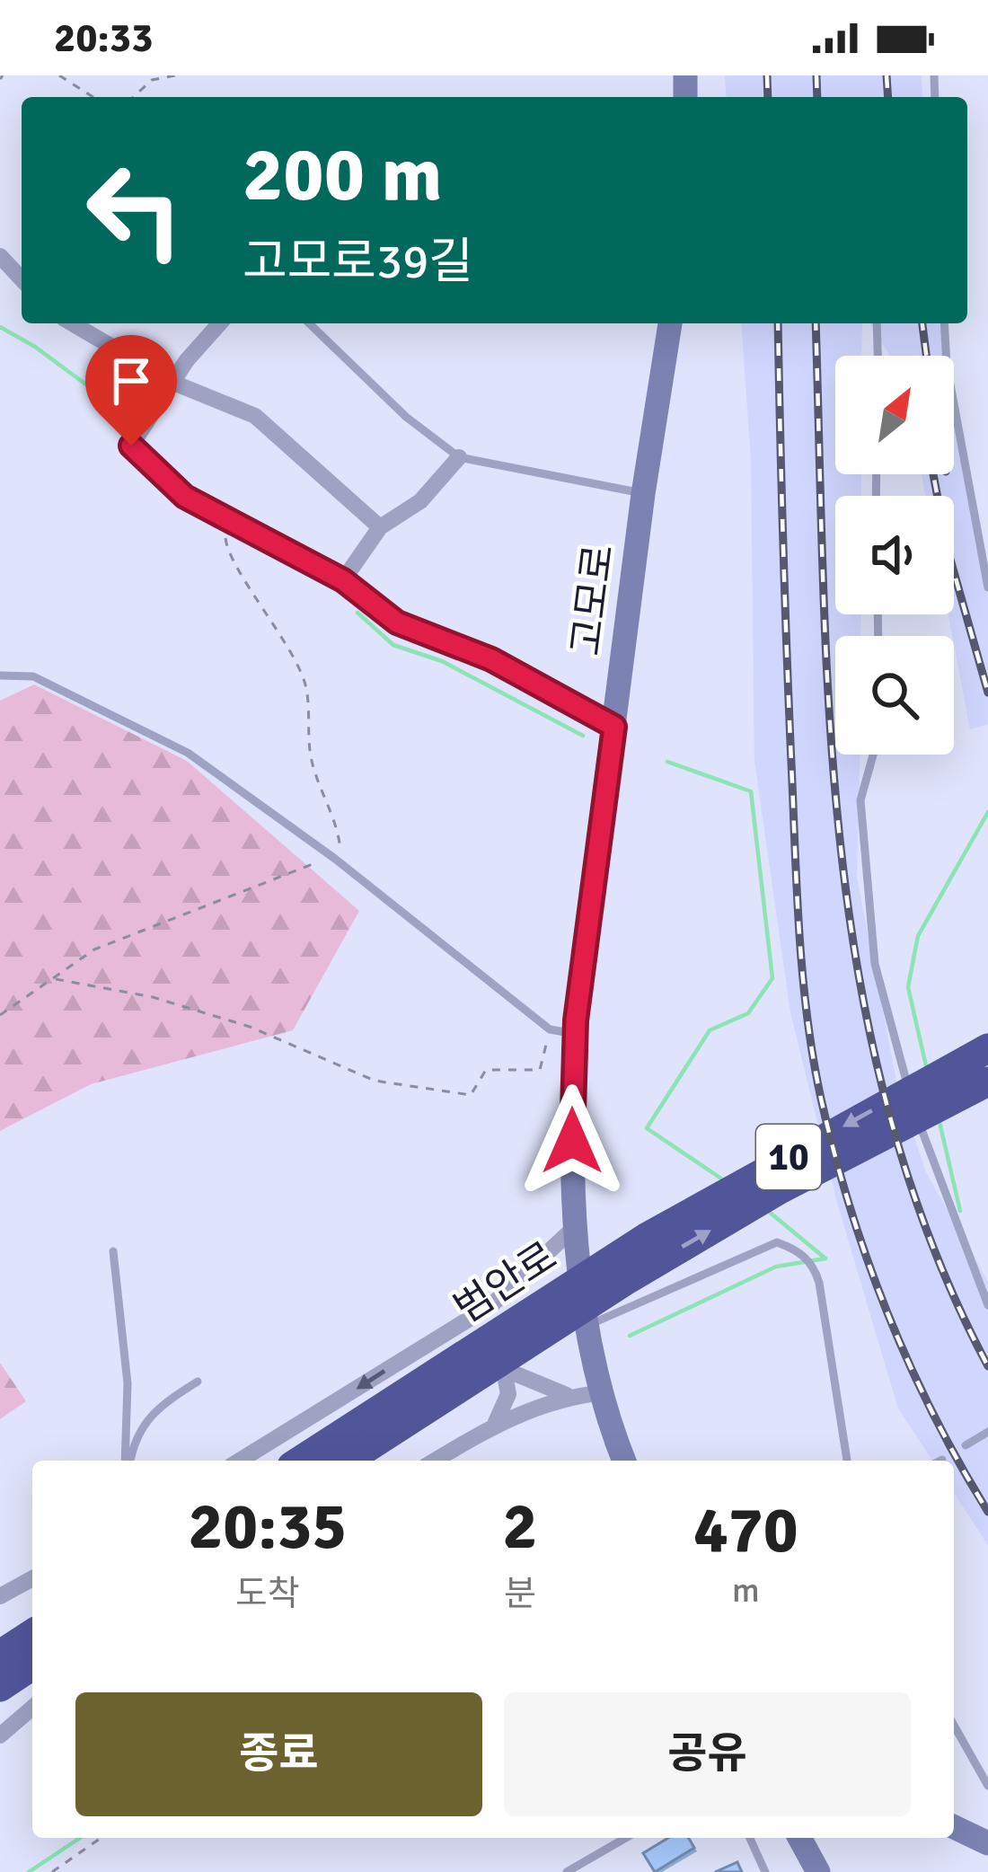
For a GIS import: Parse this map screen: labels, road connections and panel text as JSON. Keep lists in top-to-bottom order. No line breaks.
{"streets":{"highway":["10","범안로"],"main road":["고모로"]},"north":"top right","page":{"status":"20:33","turn":["200 m","고모로39길"],"eta":["20:35","도착","2","분","470","m"],"buttons":["종료","공유"]}}
